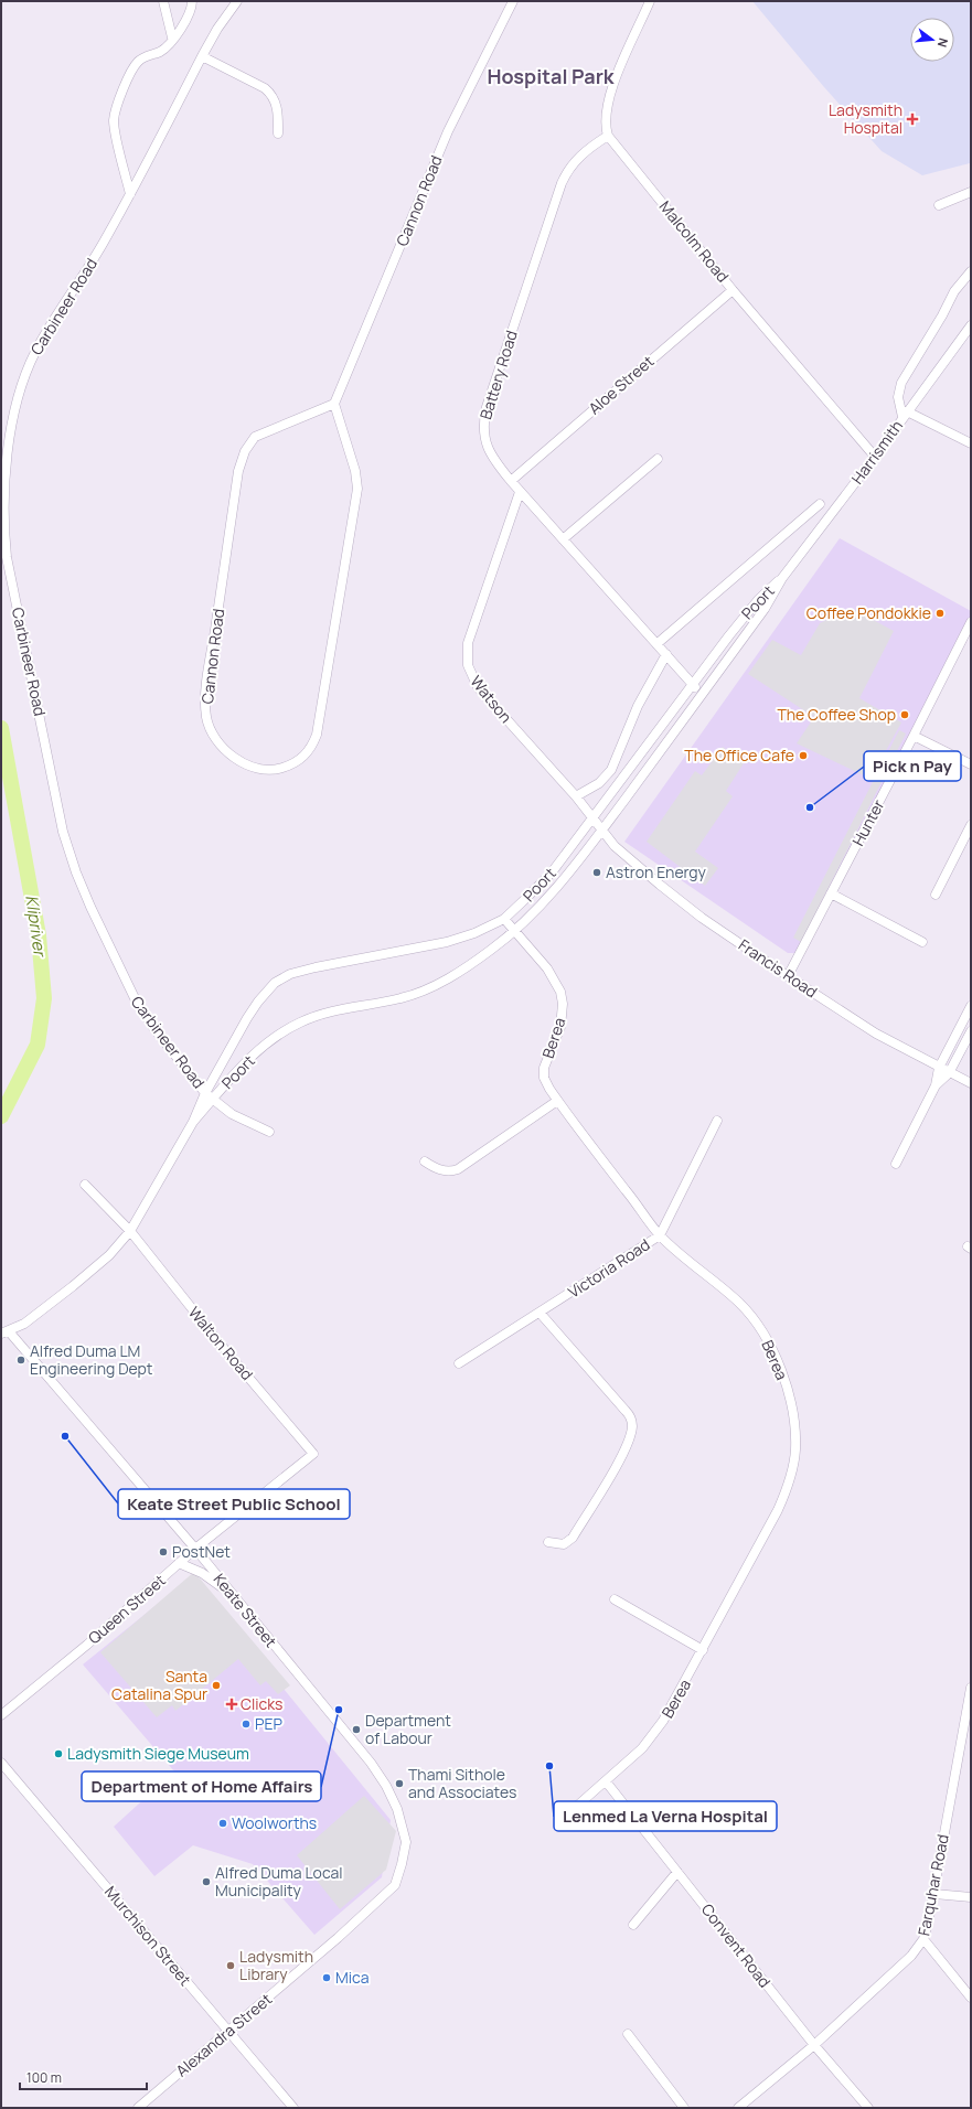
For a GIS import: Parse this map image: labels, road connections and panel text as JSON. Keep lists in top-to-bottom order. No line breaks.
{"streets":{"street":["Cannon Road","Malcolm Road","Carbineer Road","Battery Road","Aloe Street","Harrismith","Poort","Watson","Hunter","Francis Road","Berea","Victoria Road","Walton Road","Queen Street","Keate Street","Farquhar Road","Murchison Street","Convent Road","Alexandra Street"]},"crossings":[["Malcolm Road","Battery Road"],["Malcolm Road","Aloe Street"],["Malcolm Road","Harrismith"],["Carbineer Road","Poort"],["Battery Road","Aloe Street"],["Battery Road","Poort"],["Battery Road","Watson"],["Harrismith","Poort"],["Poort","Watson"],["Poort","Francis Road"],["Poort","Berea"],["Poort","Walton Road"],["Poort","Keate Street"],["Watson","Francis Road"],["Hunter","Francis Road"],["Berea","Victoria Road"],["Berea","Convent Road"],["Walton Road","Queen Street"],["Queen Street","Keate Street"],["Keate Street","Alexandra Street"],["Farquhar Road","Convent Road"],["Murchison Street","Alexandra Street"]],"districts":["Hospital Park"],"water":["Klipriver"],"places":{"health":["Ladysmith Hospital","Clicks"],"other":["Coffee Pondokkie","The Coffee Shop","The Office Cafe","Pick n Pay","Astron Energy","Alfred Duma LM Engineering Dept","Keate Street Public School","PostNet","Santa Catalina Spur","Department of Home Affairs","PEP","Department of Labour","Ladysmith Siege Museum","Lenmed La Verna Hospital","Thami Sithole and Associates","Woolworths","Alfred Duma Local Municipality","Ladysmith Library","Mica"]},"scale_bar":"100 m","north":"right"}
